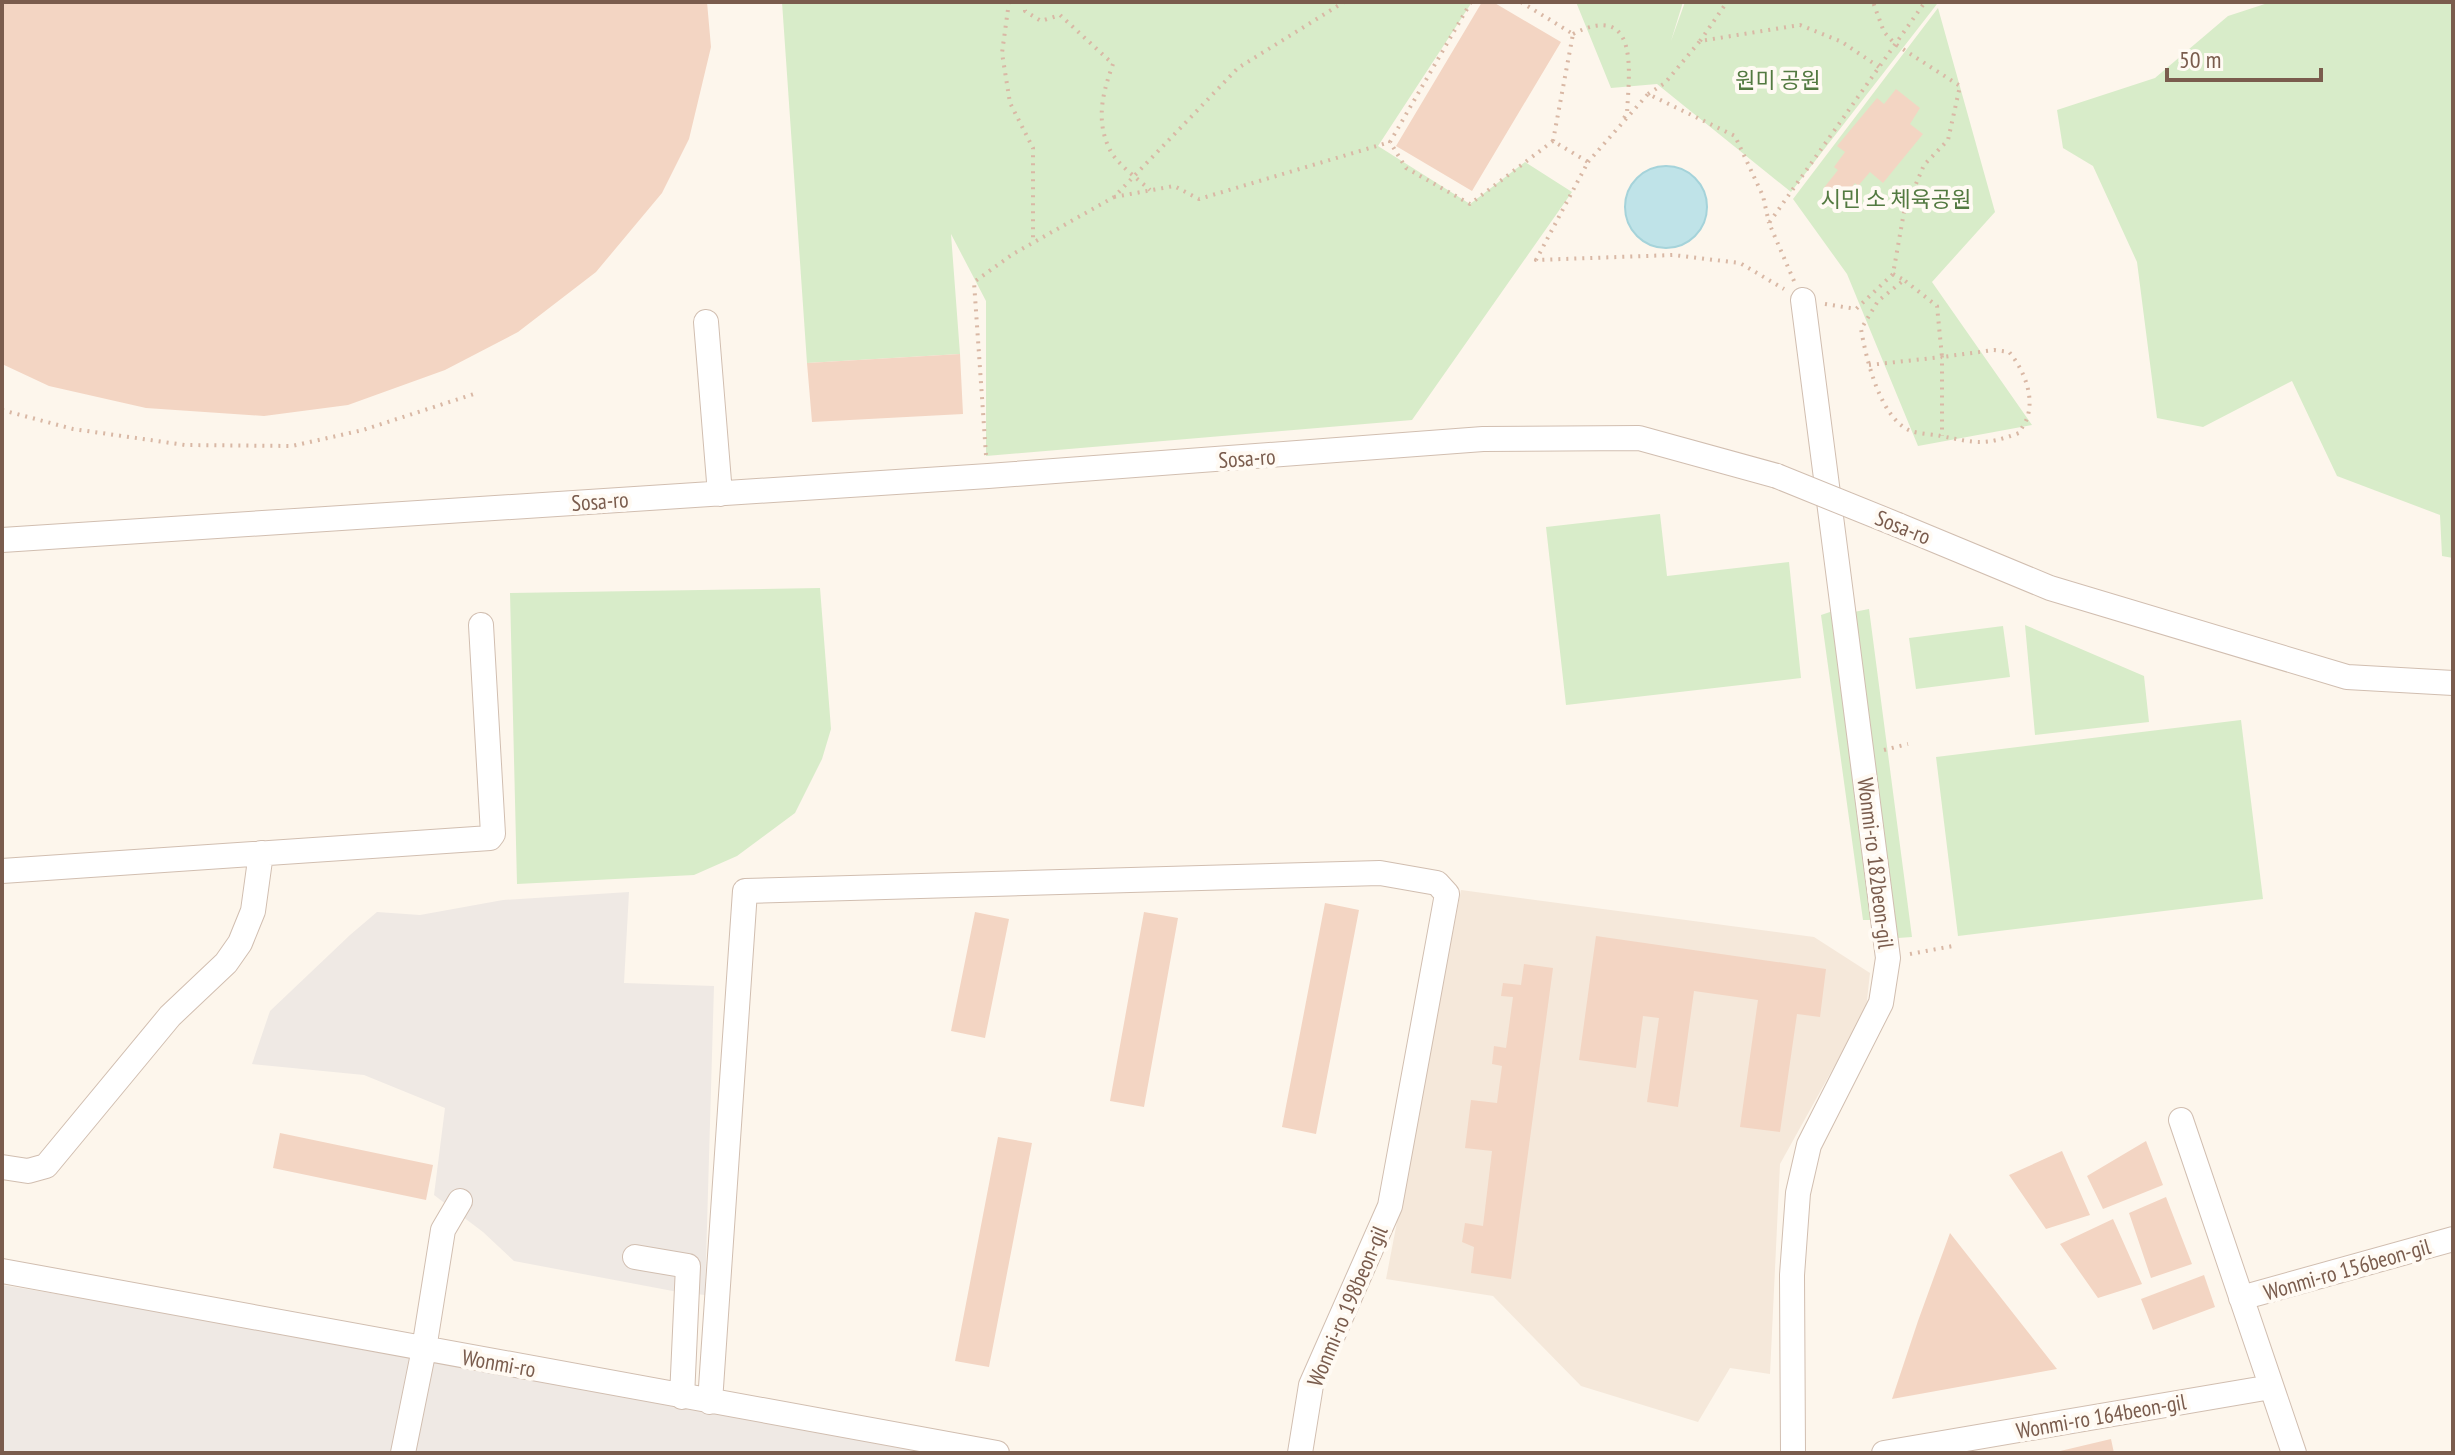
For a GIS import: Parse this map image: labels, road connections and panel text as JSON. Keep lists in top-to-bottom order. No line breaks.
{"streets":{"street":["Sosa-ro","Wonmi-ro 182beon-gil","Wonmi-ro 156beon-gil","Wonmi-ro 198beon-gil","Wonmi-ro","Wonmi-ro 164beon-gil"]},"crossings":[["Wonmi-ro 198beon-gil","Wonmi-ro"]],"parks":["원미 공원","시민 소 체육공원"],"scale_bar":"50 m"}
